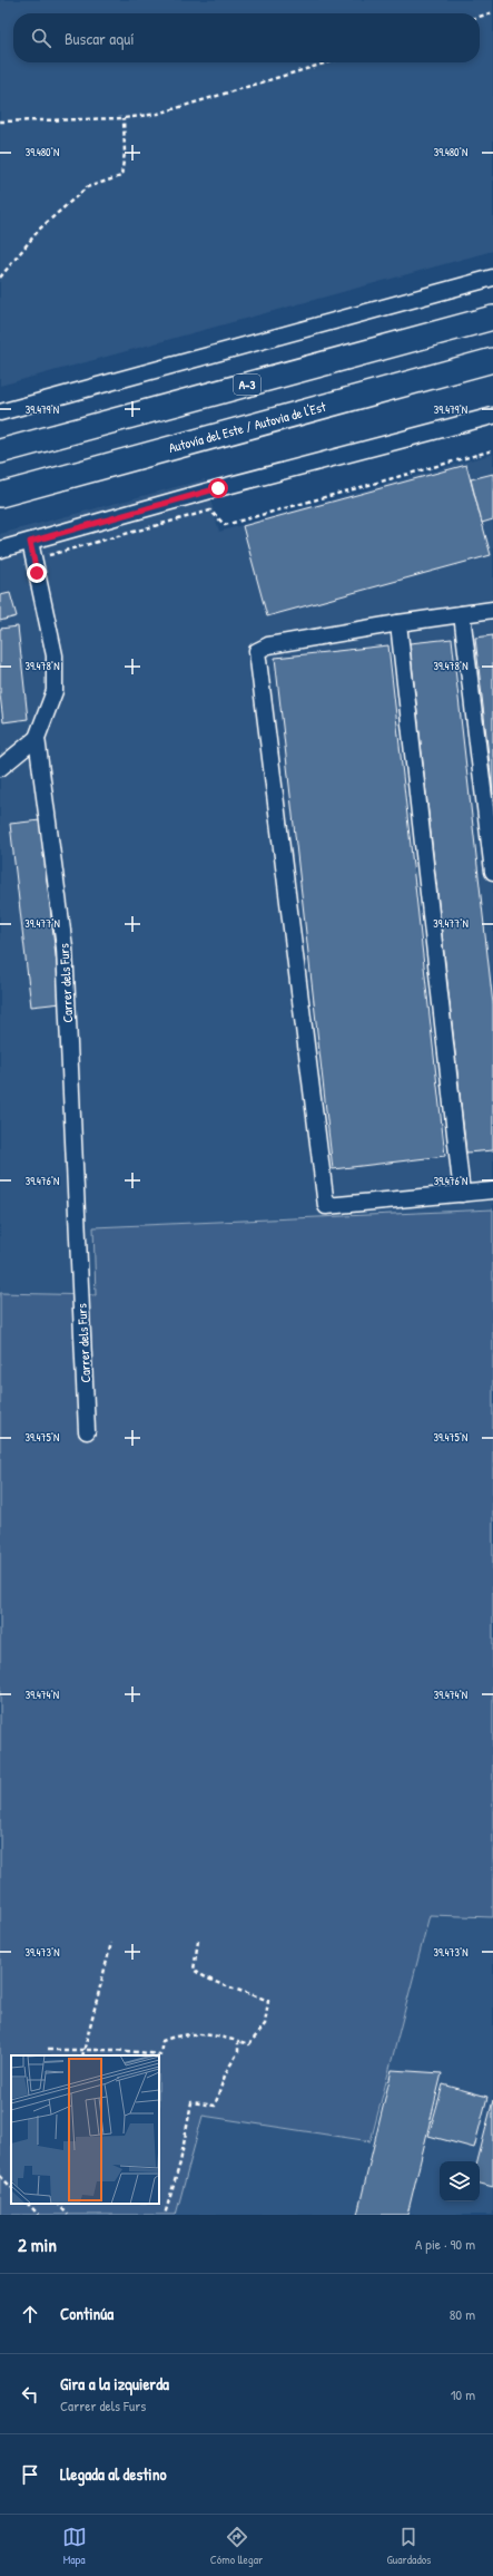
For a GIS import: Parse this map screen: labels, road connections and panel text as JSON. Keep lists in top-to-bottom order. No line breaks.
{"streets":{"highway":["A-3","Autovía del Este / Autovia de l'Est"],"street":["Carrer dels Furs"]},"page":{"search":"Buscar aquí","heading":["2 min","A pie · 90 m"],"list":[["Continúa","80 m"],["Gira a la izquierda","Carrer dels Furs","10 m"],"Llegada al destino"],"nav":["Mapa","Cómo llegar","Guardados"]},"coordinates":["39.480°N","39.479°N","39.478°N","39.477°N","39.476°N","39.475°N","39.474°N","39.473°N"]}
